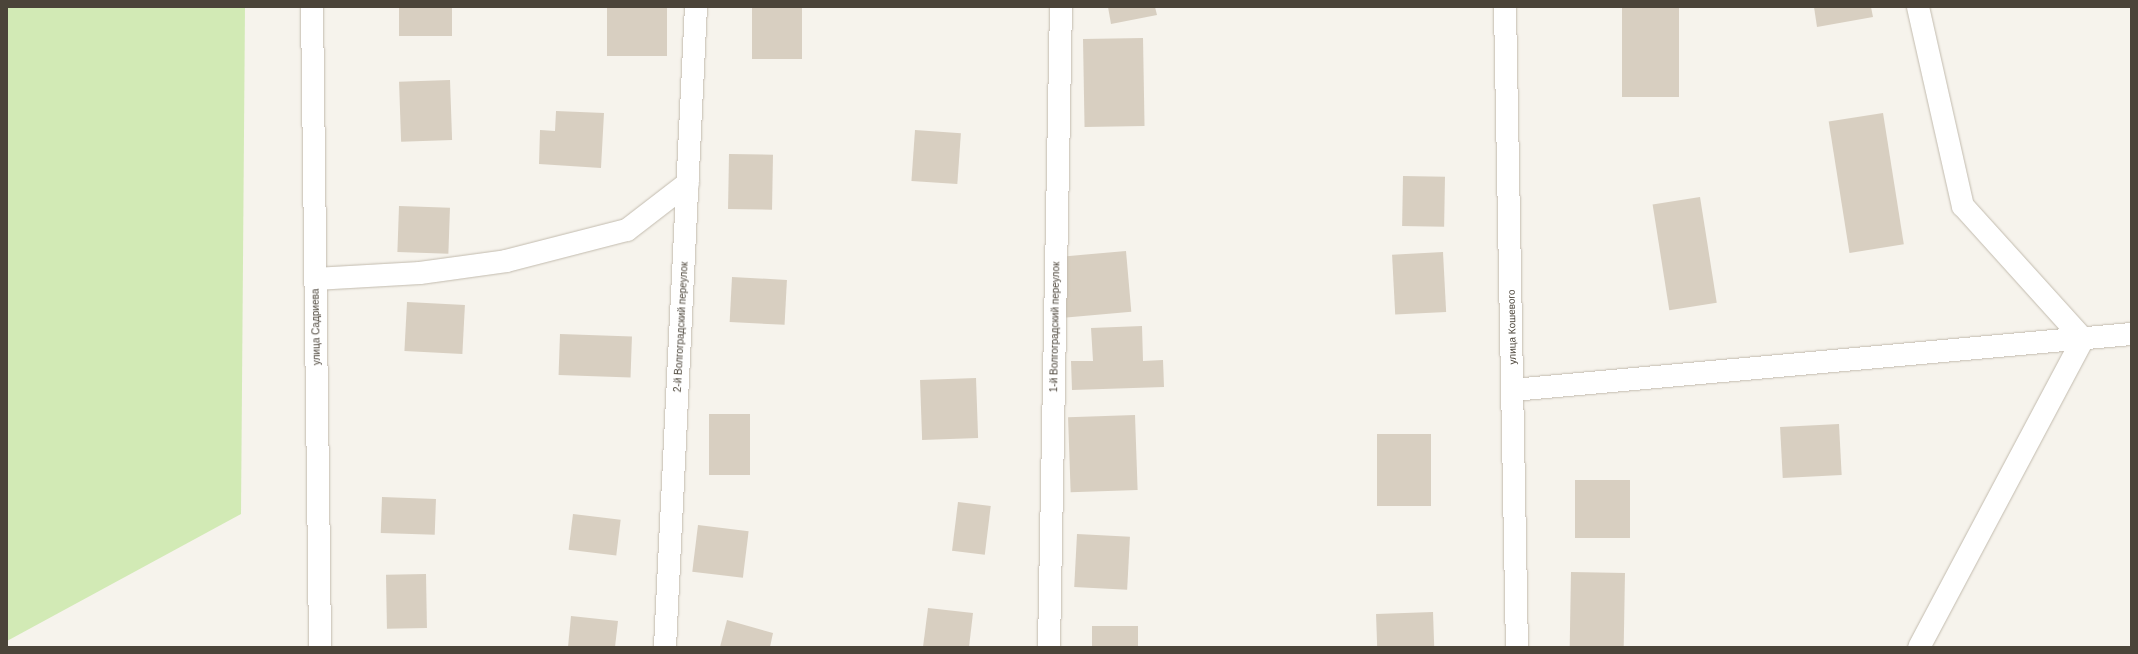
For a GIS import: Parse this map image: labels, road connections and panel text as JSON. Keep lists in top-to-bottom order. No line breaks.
{"streets":{"street":["улица Садриева","2-й Волгоградский переулок","1-й Волгоградский переулок","улица Кошевого"]}}
